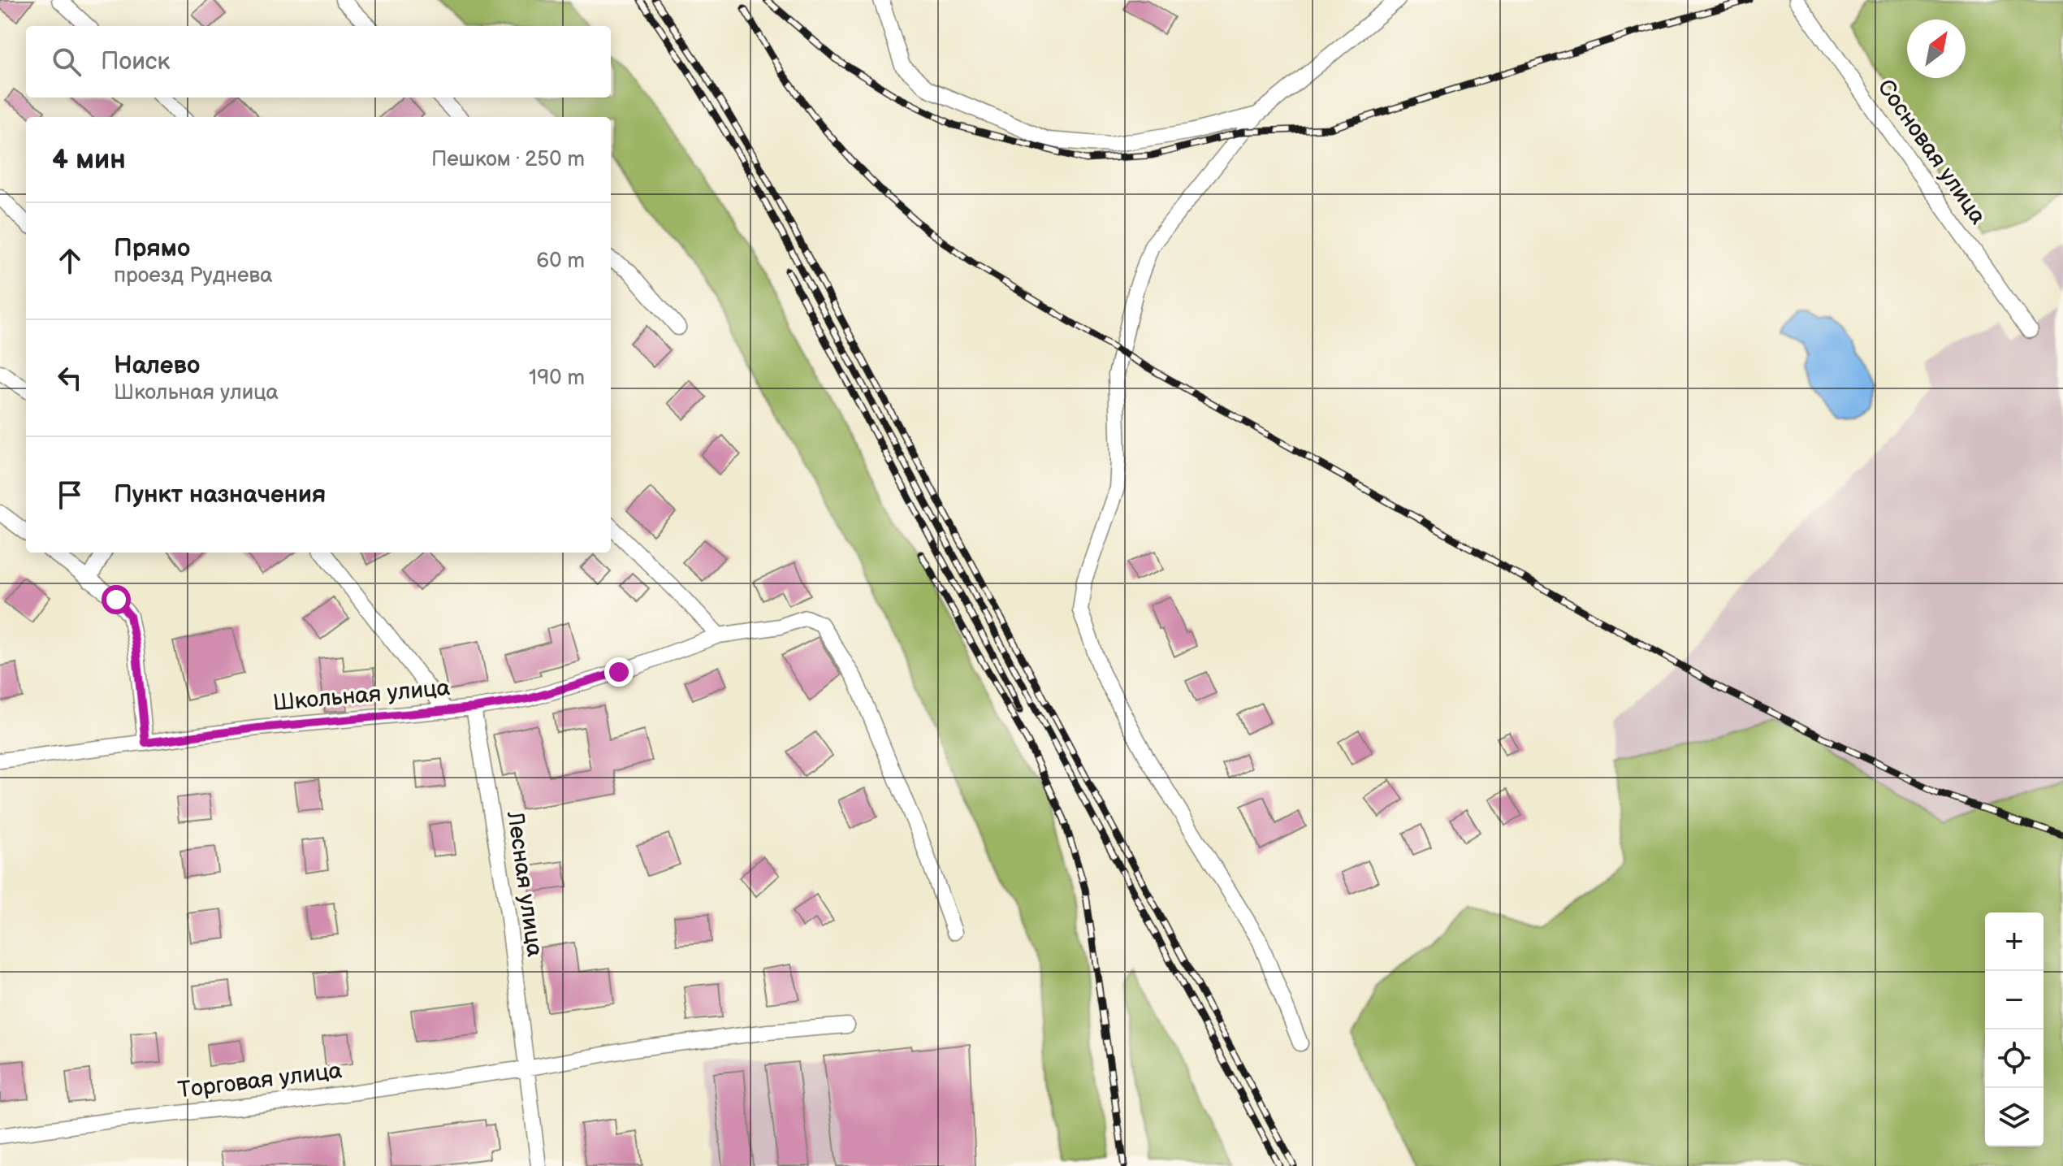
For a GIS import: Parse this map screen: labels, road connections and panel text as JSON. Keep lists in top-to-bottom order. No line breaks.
{"streets":{"street":["Сосновая улица","Школьная улица","Лесная улица","Торговая улица"]},"crossings":[["Школьная улица","Лесная улица"],["Лесная улица","Торговая улица"]],"north":"top right","page":{"search":"Поиск","heading":["4 мин","Пешком · 250 m"],"list":[["Прямо","проезд Руднева","60 m"],["Налево","Школьная улица","190 m"],"Пункт назначения"],"map_buttons":["+","−"]}}
